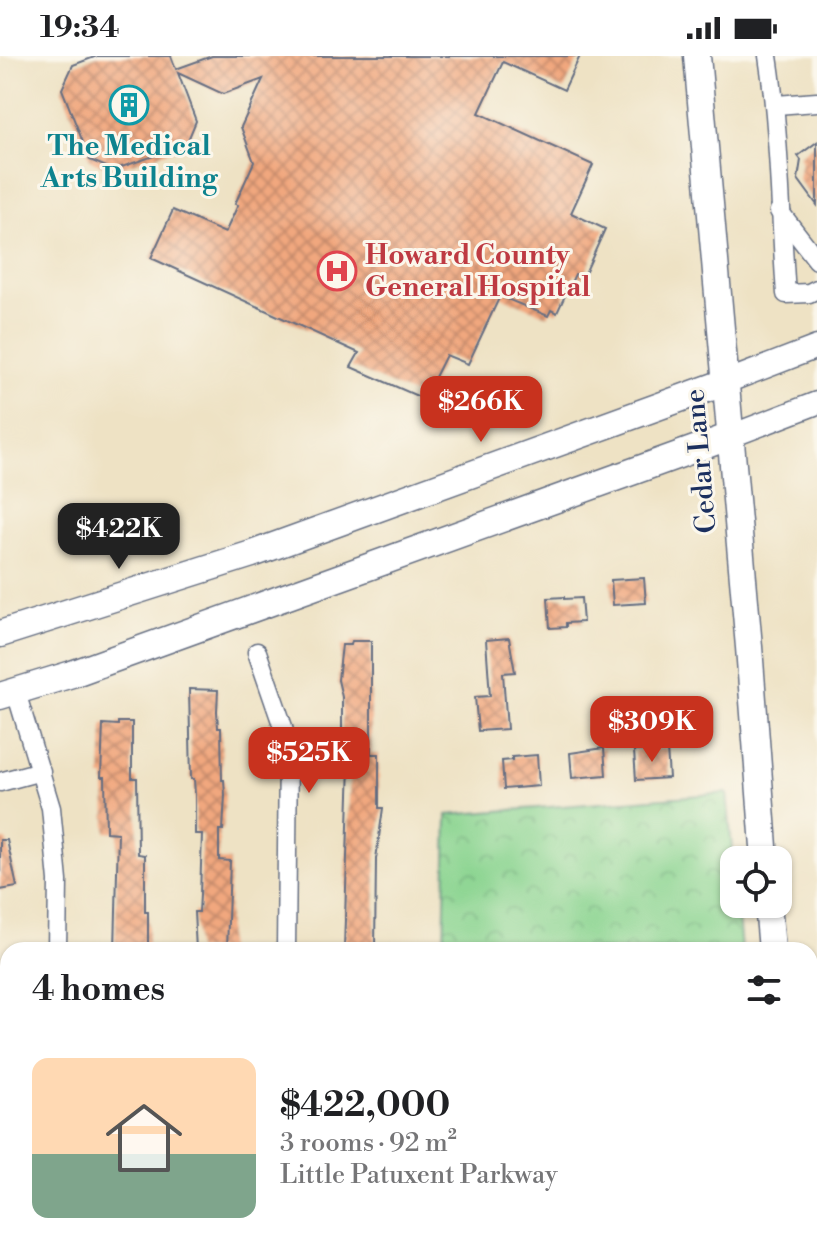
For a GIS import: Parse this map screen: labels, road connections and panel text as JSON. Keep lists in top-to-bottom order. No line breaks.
{"streets":{"main road":["Cedar Lane"]},"places":{"building":["The Medical Arts Building"],"hospital":["Howard County General Hospital"]},"page":{"status":"19:34","price":["$266K","$422K","$309K","$525K"],"heading":"4 homes","list":[{"name":"$422,000","note":"3 rooms · 92 m² · Little Patuxent Parkway"}]}}
